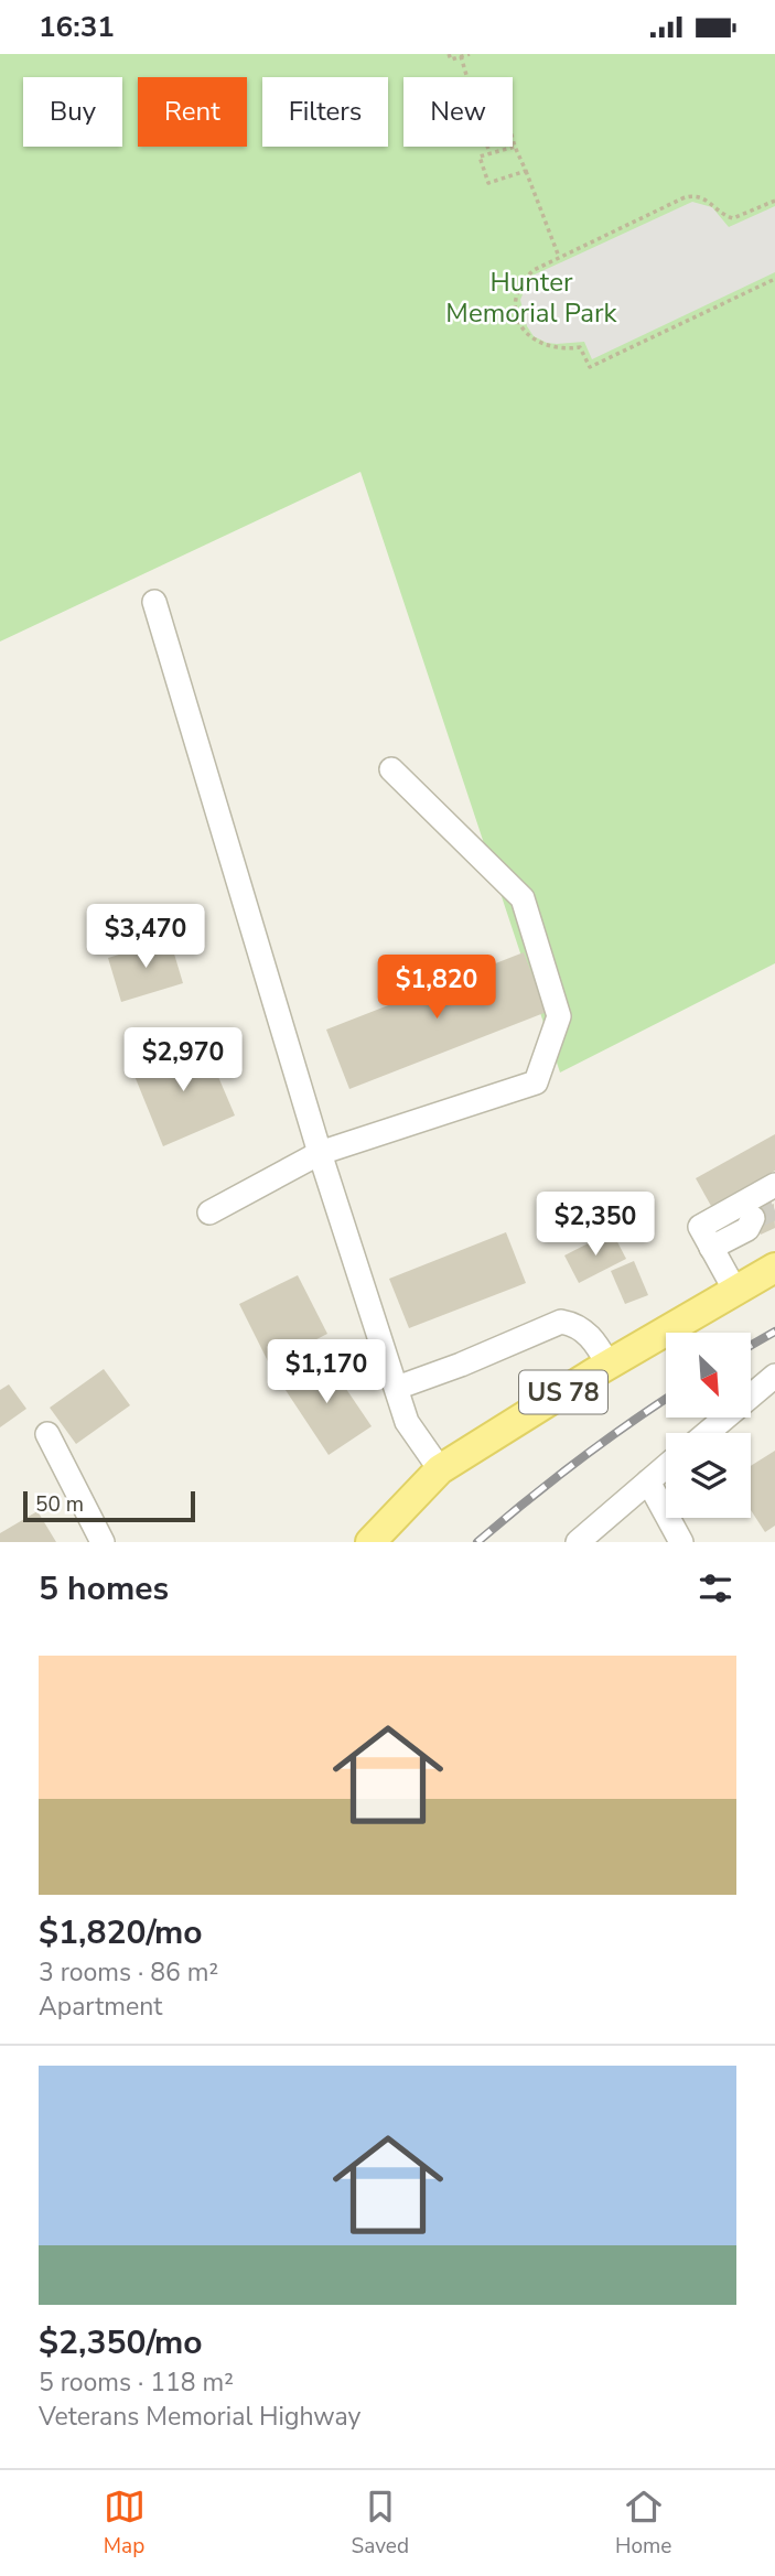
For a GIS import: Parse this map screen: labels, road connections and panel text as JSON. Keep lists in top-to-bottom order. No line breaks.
{"streets":{"main road":["US 78"]},"parks":["Hunter Memorial Park"],"scale_bar":"50 m","north":"bottom right","page":{"status":"16:31","chip":["Buy","Rent","Filters","New"],"price":["$3,470","$1,820","$2,970","$2,350","$1,170"],"scale":"50 m","heading":"5 homes","list":[{"name":"$1,820/mo","note":"3 rooms · 86 m² · Apartment"},{"name":"$2,350/mo","note":"5 rooms · 118 m² · Veterans Memorial Highway"}],"tabs":["Map","Saved","Home"]}}
